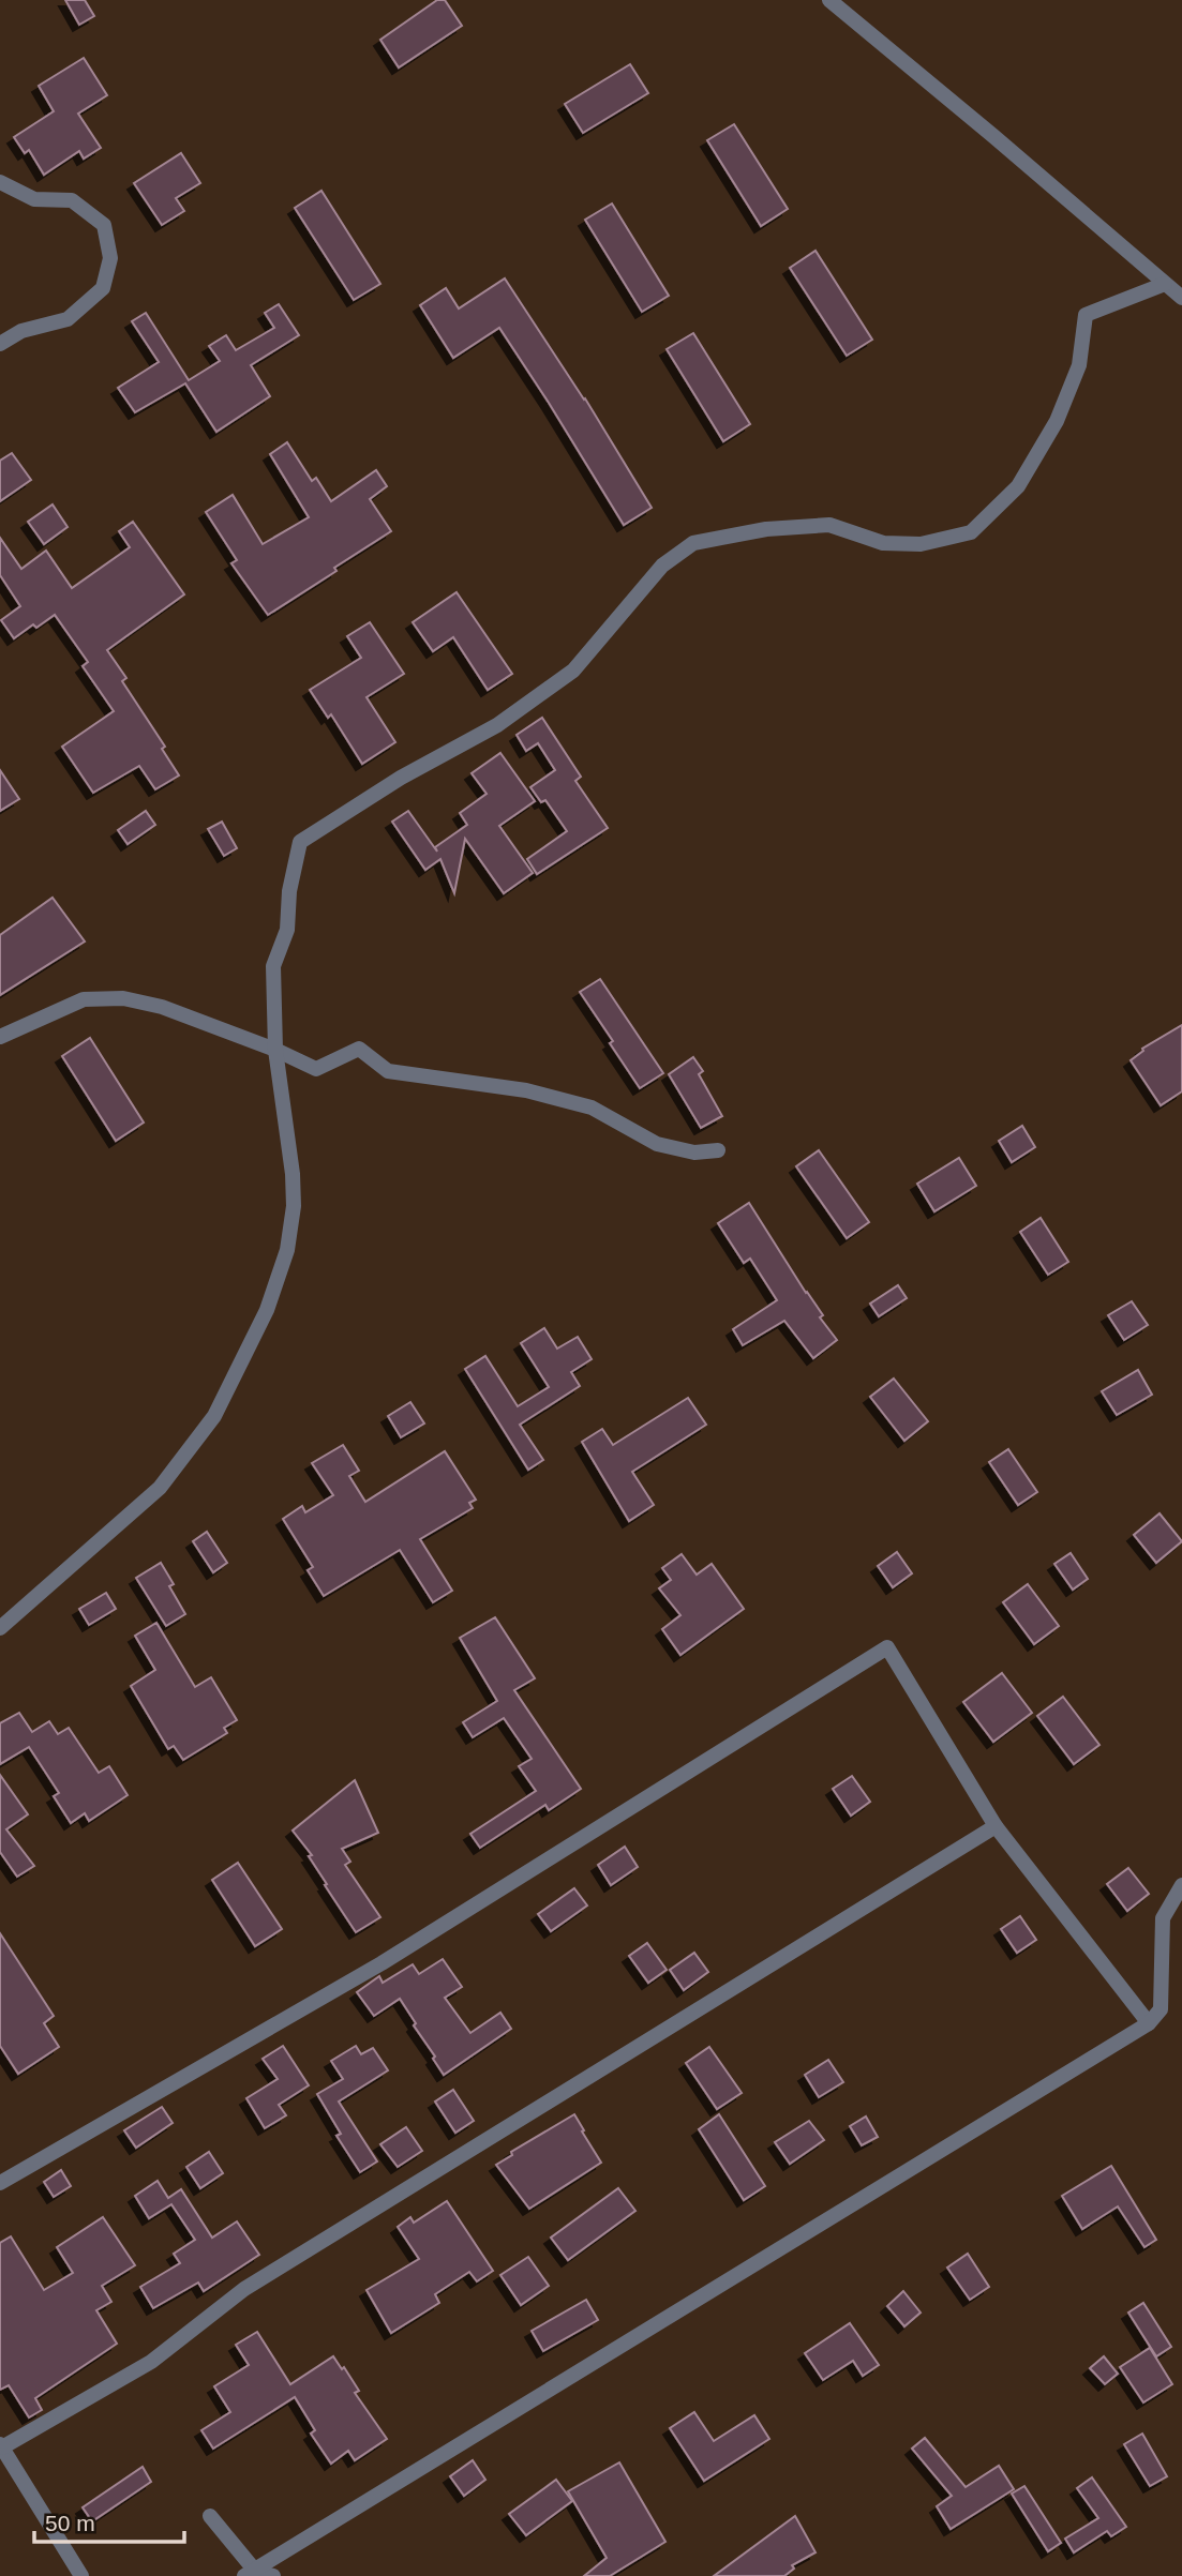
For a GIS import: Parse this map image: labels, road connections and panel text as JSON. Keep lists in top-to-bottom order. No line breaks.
{"scale_bar":"50 m"}
